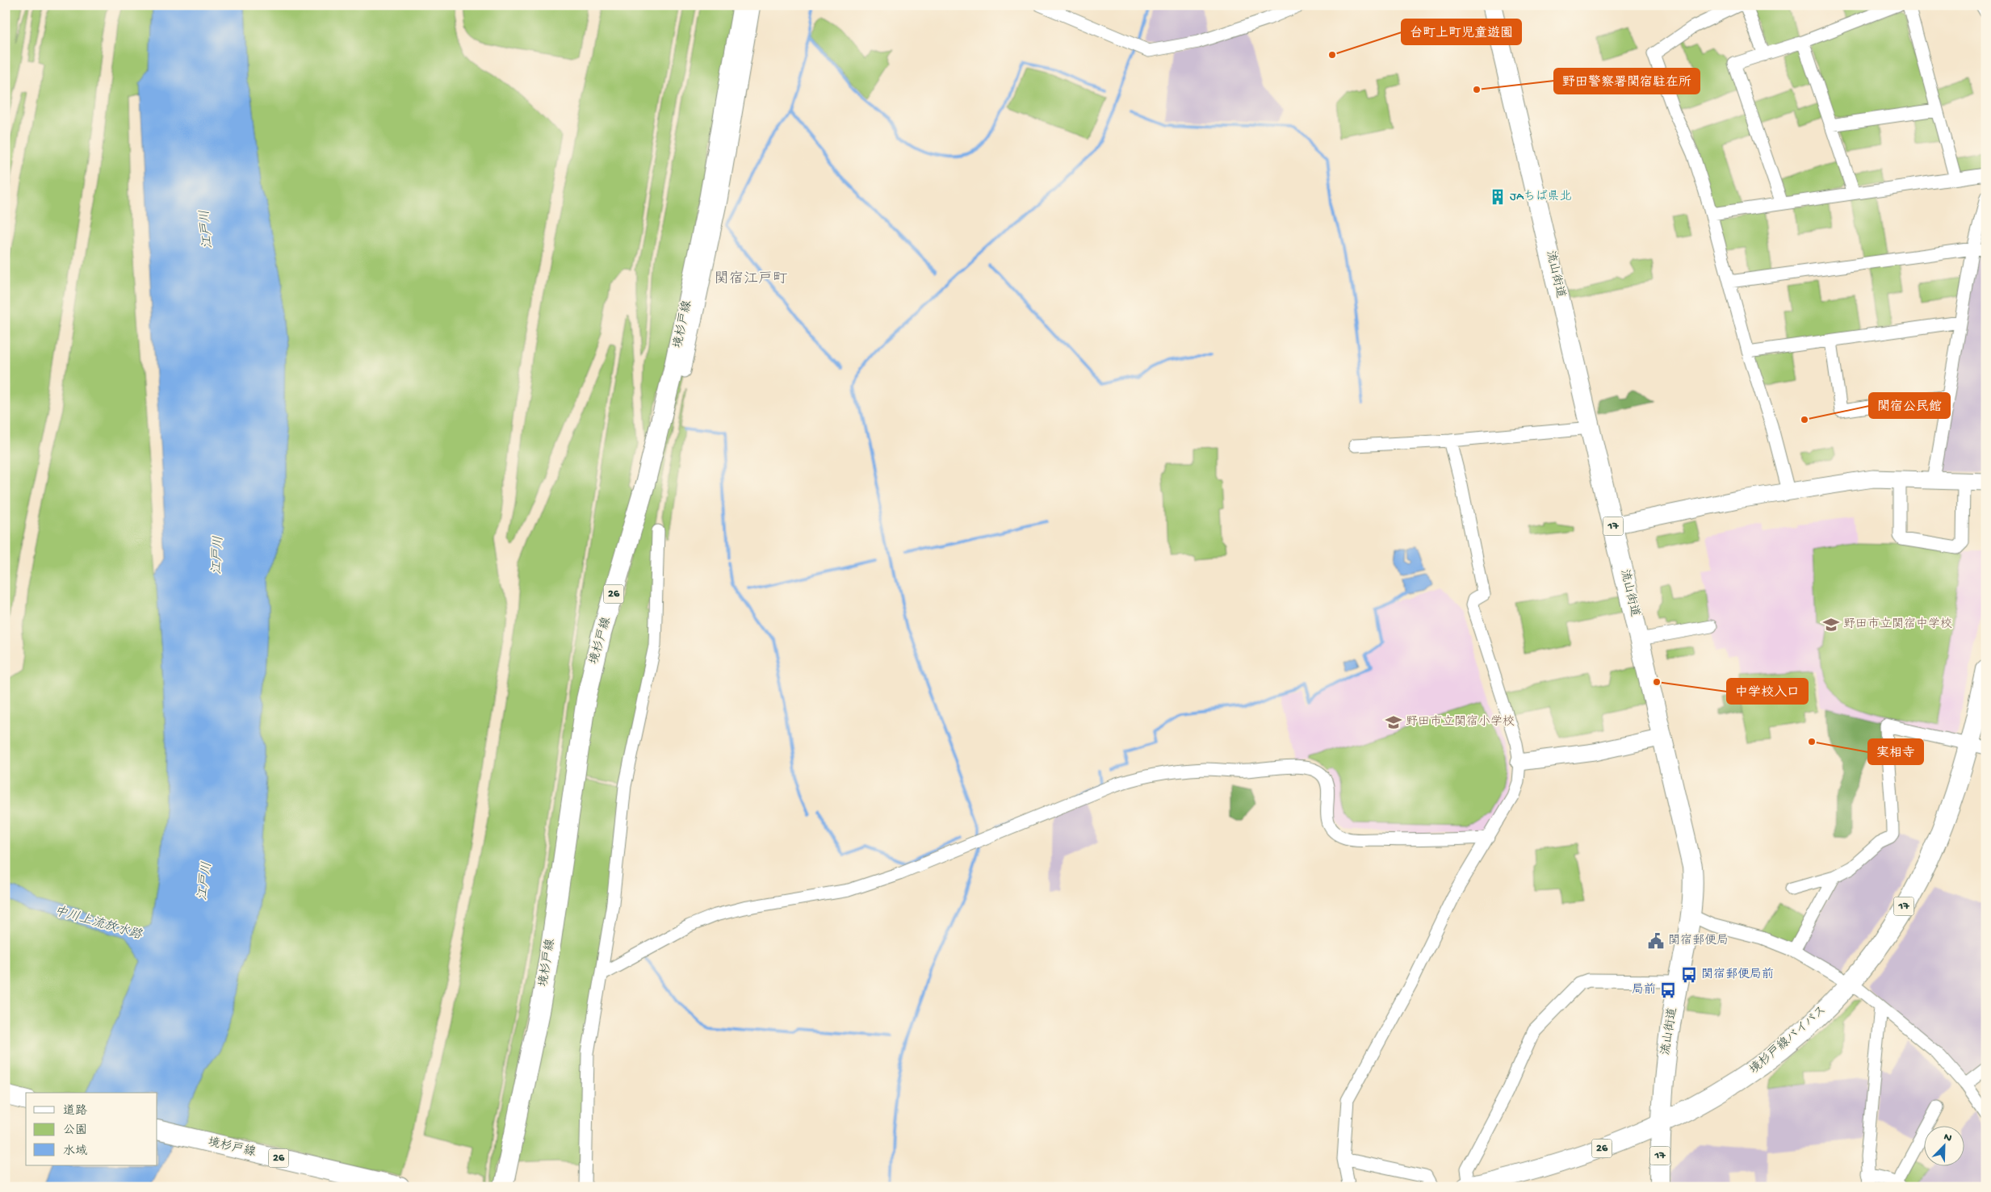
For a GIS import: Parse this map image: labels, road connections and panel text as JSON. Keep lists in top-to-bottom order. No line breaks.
{"streets":{"main road":["流山街道","境杉戸線","17","26","境杉戸線バイパス"]},"crossings":[["流山街道","境杉戸線バイパス"]],"districts":["関宿江戸町"],"water":["江戸川","中川上流放水路"],"places":{"other":["台町上町児童遊園","野田警察署関宿駐在所","関宿公民館","中学校入口","実相寺"],"building":["JAちば県北"],"school or university":["野田市立関宿中学校","野田市立関宿小学校"],"public building":["関宿郵便局"],"bus stop":["関宿郵便局前","局前"]},"legend":["道路","公園","水域"],"north":"top right"}
